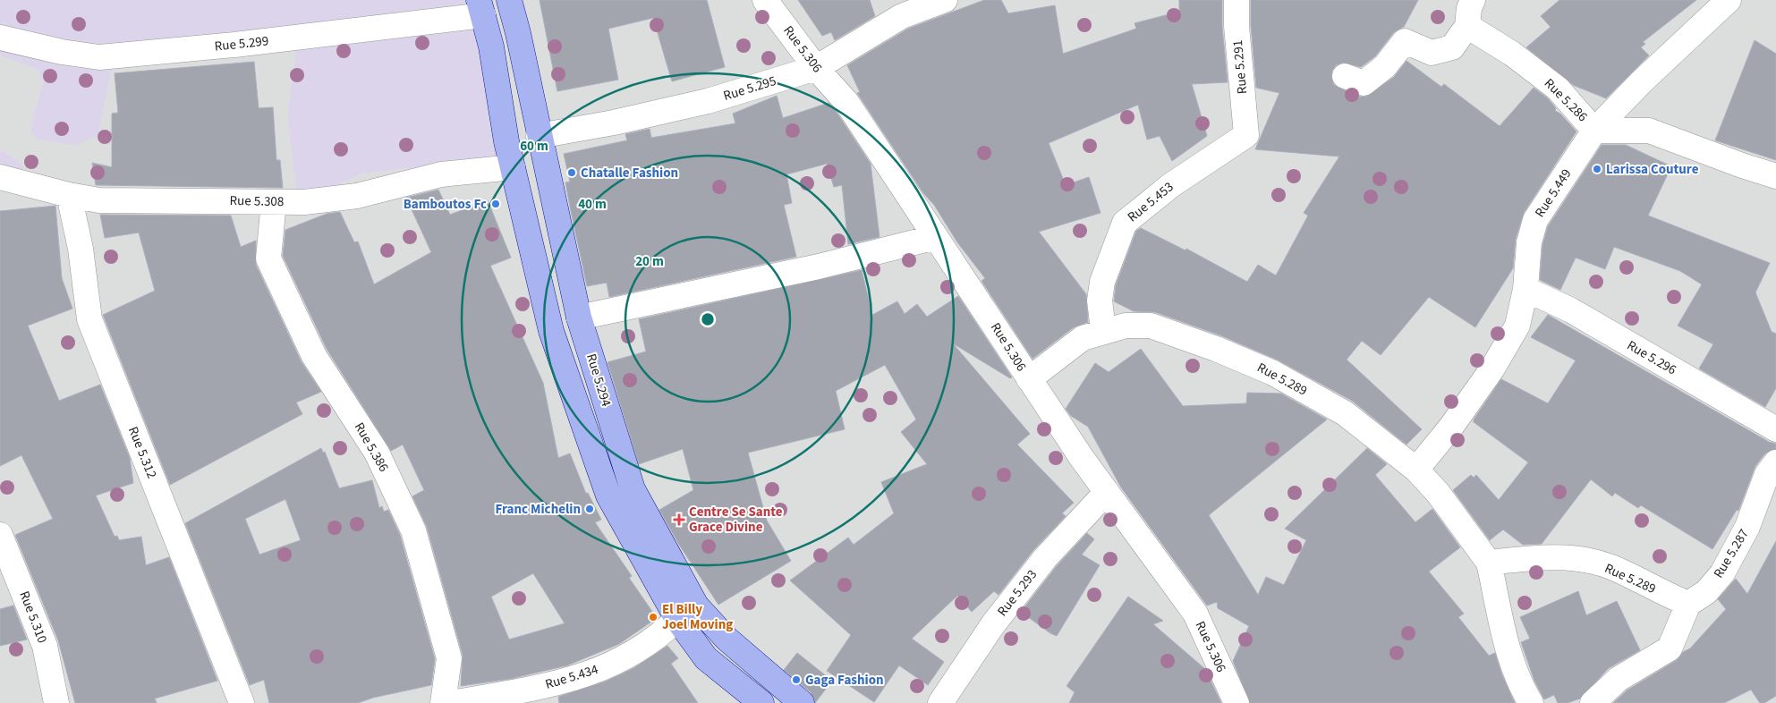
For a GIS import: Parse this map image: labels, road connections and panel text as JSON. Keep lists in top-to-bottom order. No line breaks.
{"streets":{"main road":["Rue 5.294"],"street":["Rue 5.299","Rue 5.306","Rue 5.291","Rue 5.295","Rue 5.286","Rue 5.449","Rue 5.308","Rue 5.453","Rue 5.296","Rue 5.289","Rue 5.386","Rue 5.312","Rue 5.287","Rue 5.293","Rue 5.310","Rue 5.434"]},"crossings":[["Rue 5.299","Rue 5.294"],["Rue 5.306","Rue 5.295"],["Rue 5.306","Rue 5.289"],["Rue 5.306","Rue 5.293"],["Rue 5.291","Rue 5.453"],["Rue 5.295","Rue 5.294"],["Rue 5.286","Rue 5.449"],["Rue 5.449","Rue 5.296"],["Rue 5.449","Rue 5.289"],["Rue 5.308","Rue 5.294"],["Rue 5.308","Rue 5.386"],["Rue 5.308","Rue 5.312"],["Rue 5.453","Rue 5.289"],["Rue 5.289","Rue 5.287"],["Rue 5.294","Rue 5.434"]],"places":{"other":["Larissa Couture","Chatalle Fashion","Bamboutos Fc","Franc Michelin","El Billy Joel Moving","Gaga Fashion"],"health":["Centre Se Sante Grace Divine"]},"rings":["60 m","40 m","20 m"]}
